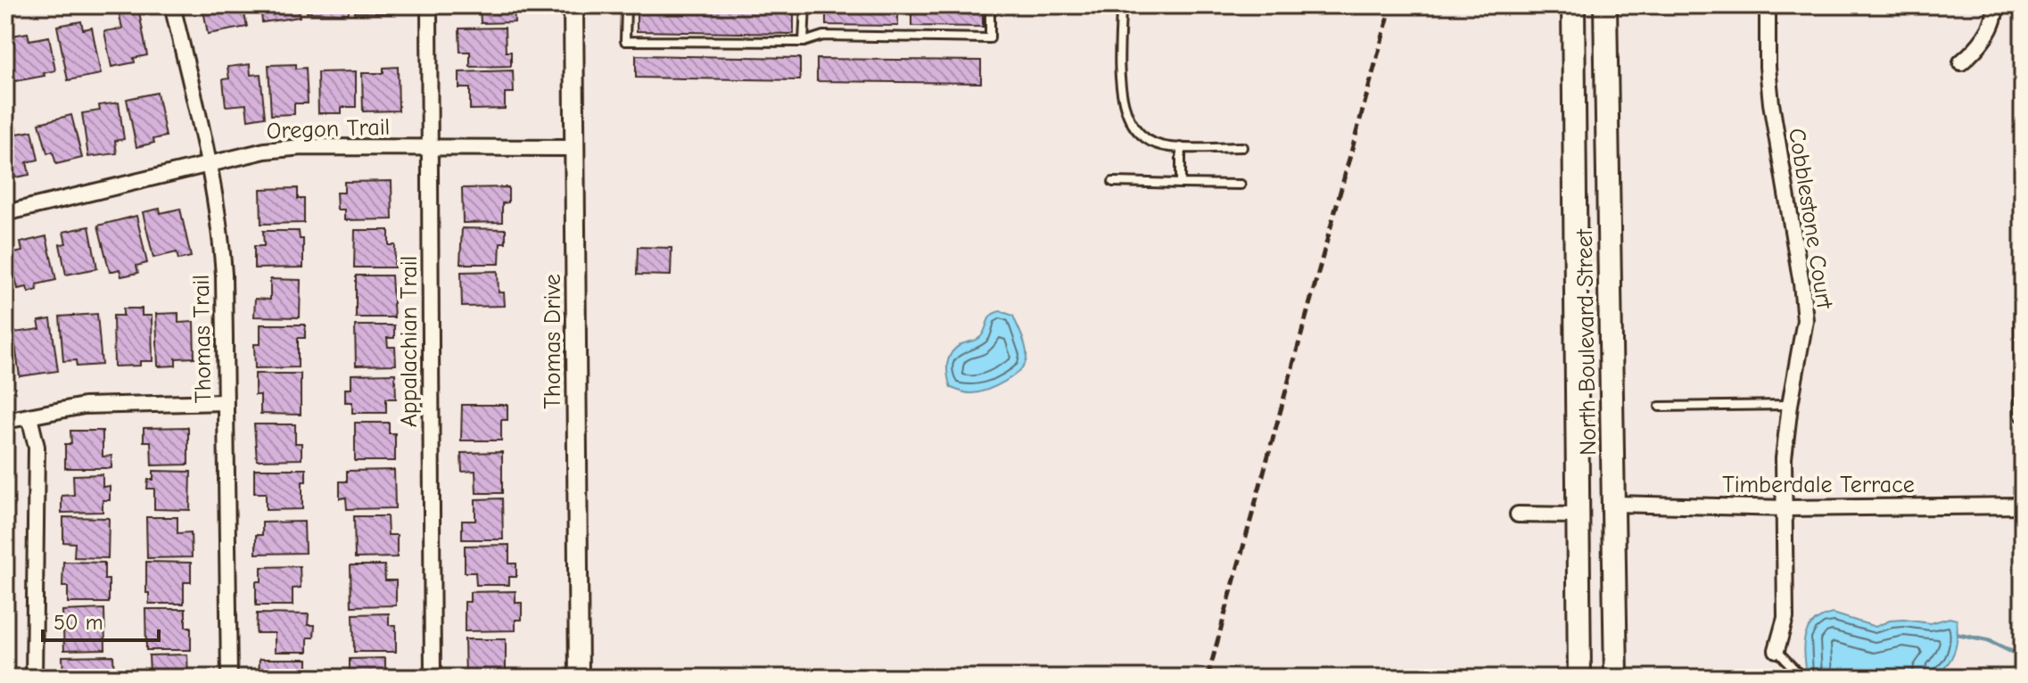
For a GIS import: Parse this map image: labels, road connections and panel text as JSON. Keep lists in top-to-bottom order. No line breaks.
{"streets":{"main road":["North Boulevard Street"],"street":["Oregon Trail","Cobblestone Court","Thomas Trail","Appalachian Trail","Thomas Drive","Timberdale Terrace"]},"crossings":[["Oregon Trail","Thomas Trail"],["Oregon Trail","Appalachian Trail"],["Oregon Trail","Thomas Drive"],["Cobblestone Court","Timberdale Terrace"],["North Boulevard Street","Timberdale Terrace"]],"scale_bar":"50 m"}
